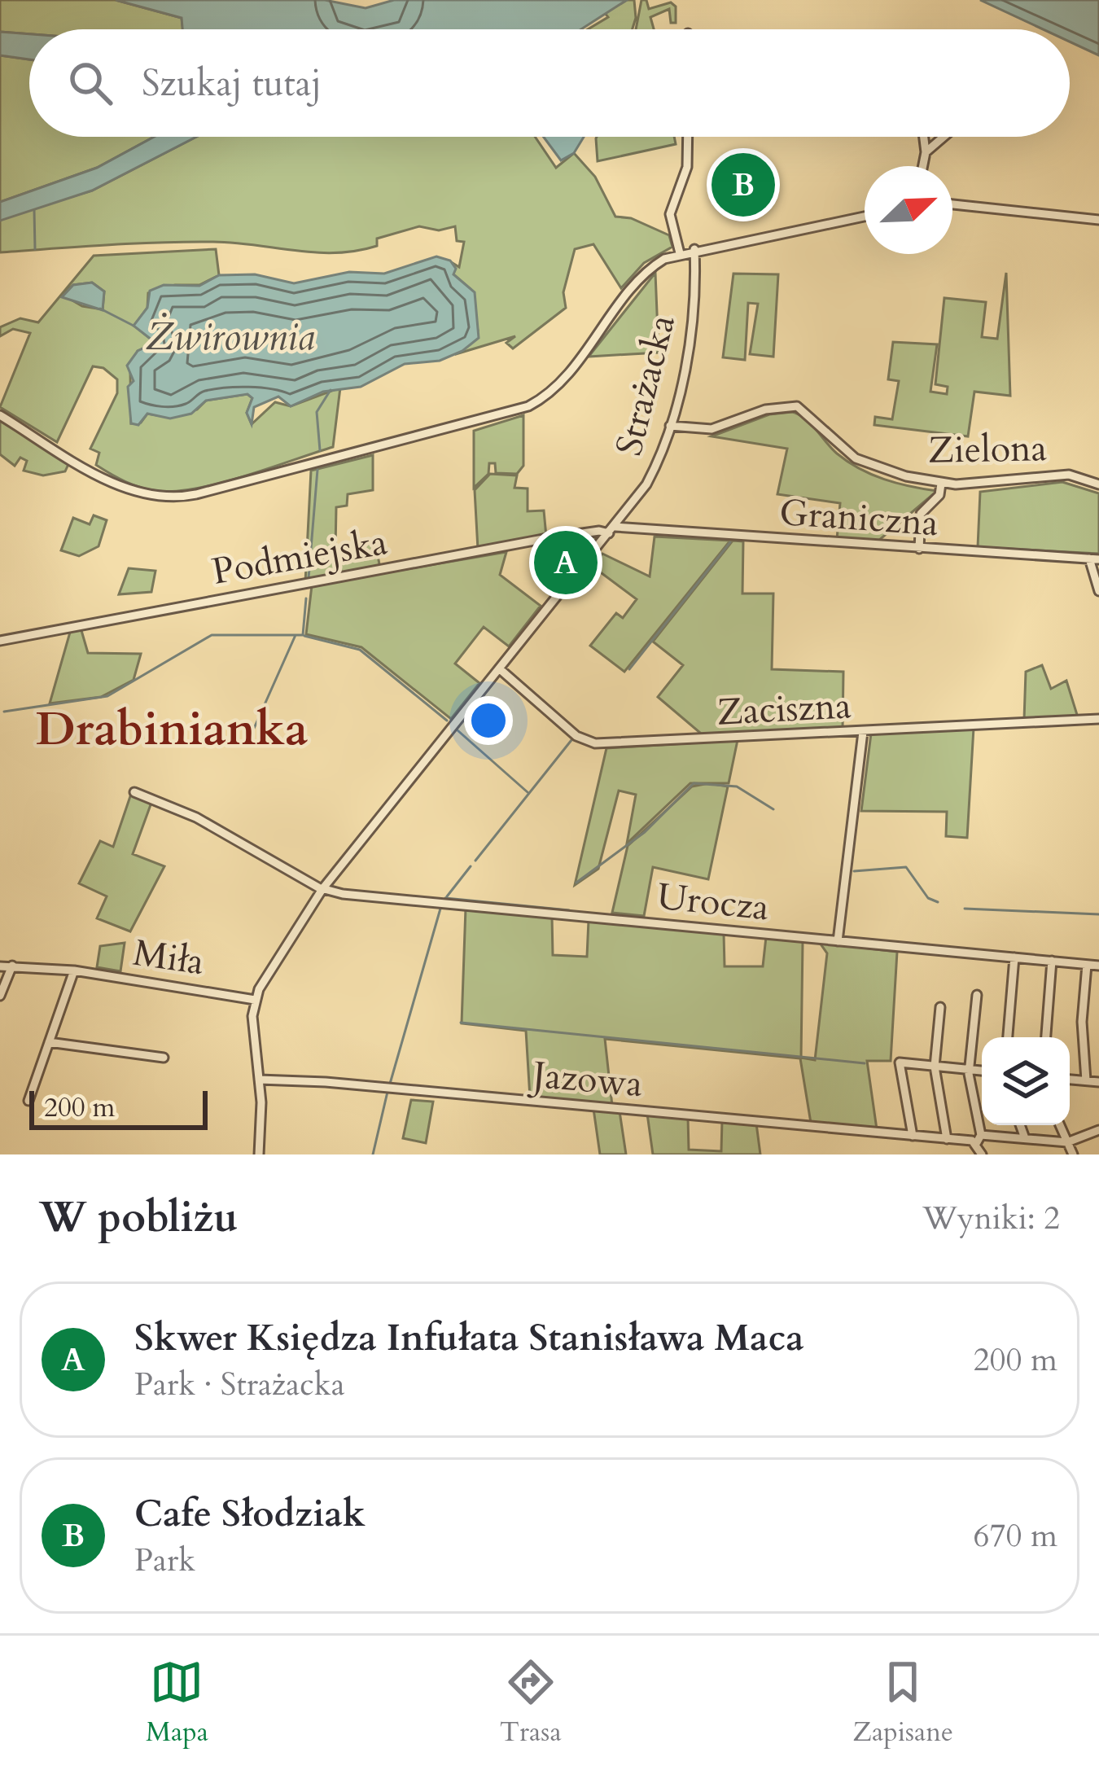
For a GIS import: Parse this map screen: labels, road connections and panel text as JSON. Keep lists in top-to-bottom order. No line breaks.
{"streets":{"street":["Strażacka","Zielona","Graniczna","Podmiejska","Zaciszna","Urocza","Miła","Jazowa"]},"crossings":[["Strażacka","Zielona"],["Strażacka","Graniczna"],["Strażacka","Podmiejska"],["Strażacka","Zaciszna"],["Strażacka","Urocza"],["Strażacka","Miła"],["Graniczna","Podmiejska"]],"districts":["Drabinianka"],"water":["Żwirownia"],"scale_bar":"200 m","north":"top right","page":{"search":"Szukaj tutaj","pins":["B","A"],"scale":"200 m","heading":["W pobliżu","Wyniki: 2"],"list":[{"mark":"A","name":"Skwer Księdza Infułata Stanisława Maca","note":"Park · Strażacka","value":"200 m"},{"mark":"B","name":"Cafe Słodziak","note":"Park","value":"670 m"}],"nav":["Mapa","Trasa","Zapisane"]}}
